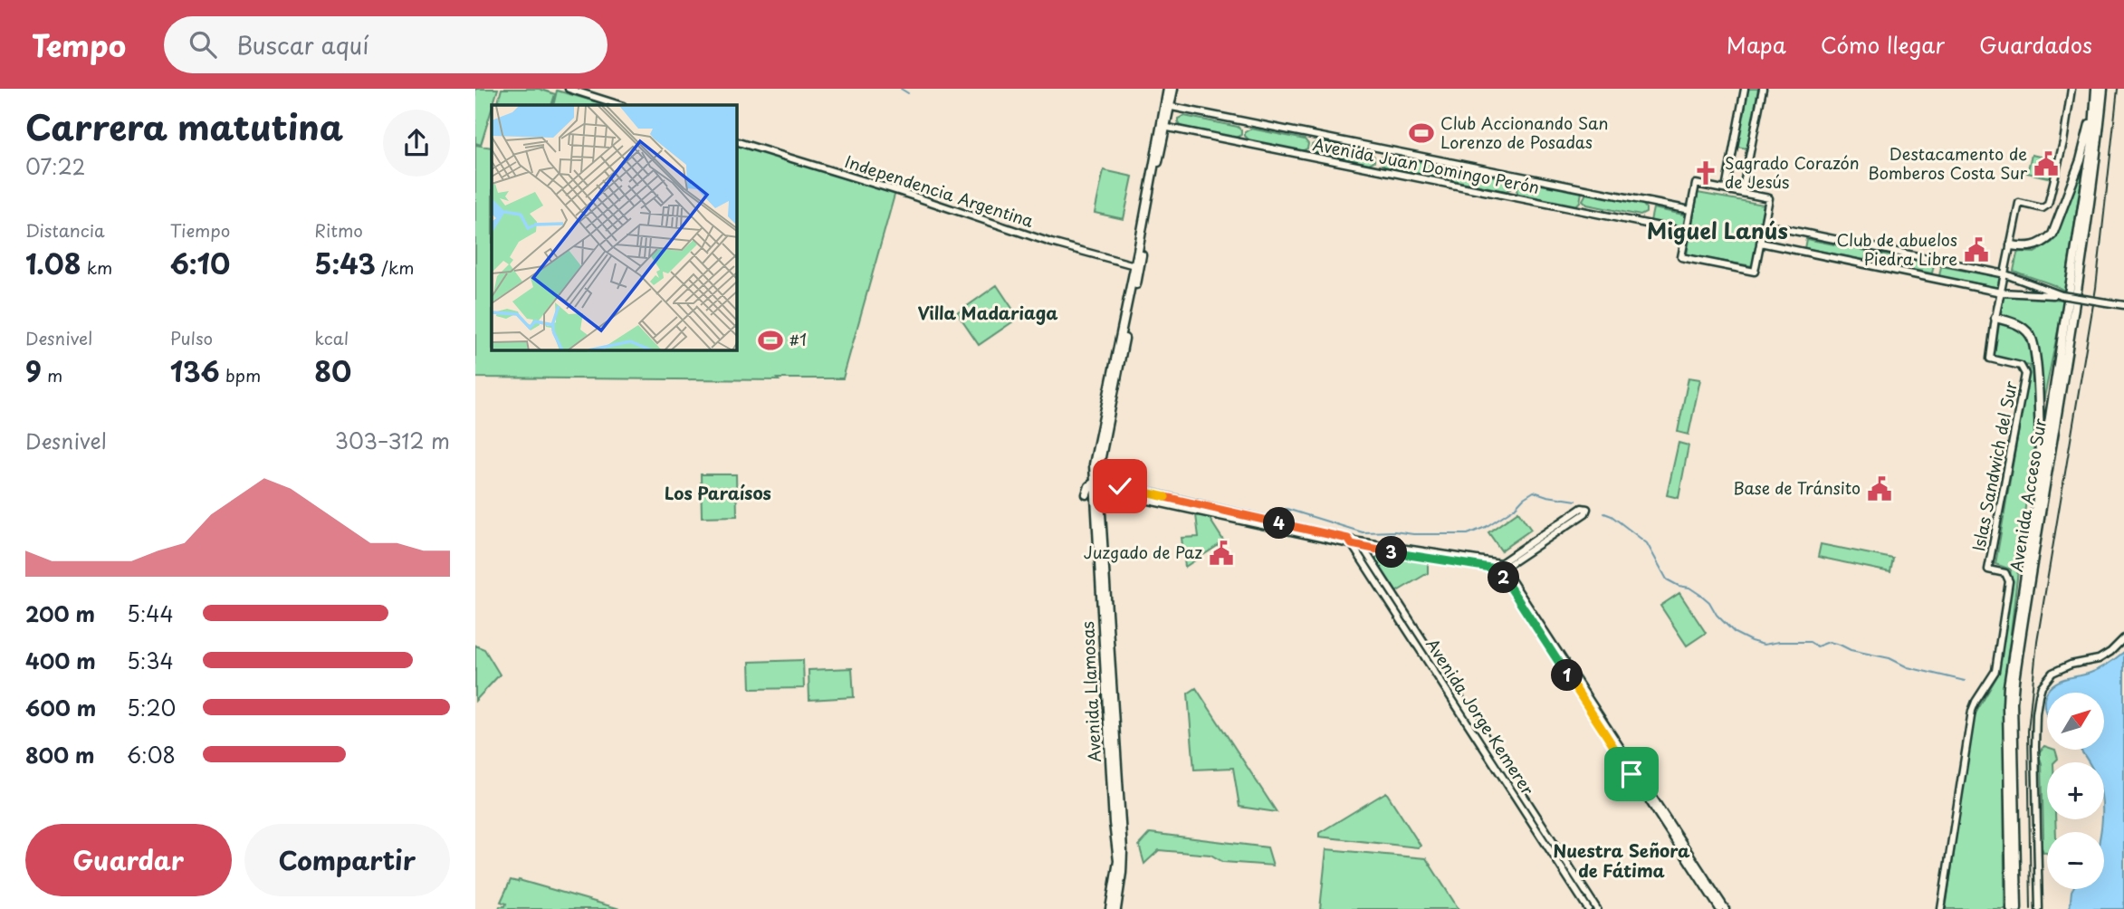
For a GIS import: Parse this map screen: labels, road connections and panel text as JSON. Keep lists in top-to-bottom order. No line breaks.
{"streets":{"highway":["Avenida Acceso Sur","Avenida Llamosas"],"main road":["Avenida Juan Domingo Perón","Independencia Argentina","Islas Sandwich del Sur","Avenida Jorge Kemerer"]},"crossings":[["Avenida Juan Domingo Perón","Avenida Llamosas"],["Independencia Argentina","Avenida Llamosas"]],"districts":["Miguel Lanús","Villa Madariaga","Los Paraísos","Nuestra Señora de Fátima"],"places":{"sports":["Club Accionando San Lorenzo de Posadas","#1"],"public building":["Destacamento de Bomberos Costa Sur","Club de abuelos Piedra Libre","Base de Tránsito","Juzgado de Paz"],"church":["Sagrado Corazón de Jesús"]},"north":"top right","page":{"header":"Tempo","search":"Buscar aquí","nav":["Mapa","Cómo llegar","Guardados"],"heading":["Carrera matutina","07:22"],"stats":[["Distancia","1.08 km"],["Tiempo","6:10"],["Ritmo","5:43 /km"],["Desnivel","9 m"],["Pulso","136 bpm"],["kcal","80"]],"chart":["Desnivel","303–312 m"],"pins":["4","3","2","1"],"list":[{"name":"200 m","note":"5:44"},{"name":"400 m","note":"5:34"},{"name":"600 m","note":"5:20"},{"name":"800 m","note":"6:08"}],"map_buttons":["+","−"],"buttons":["Guardar","Compartir"]}}
